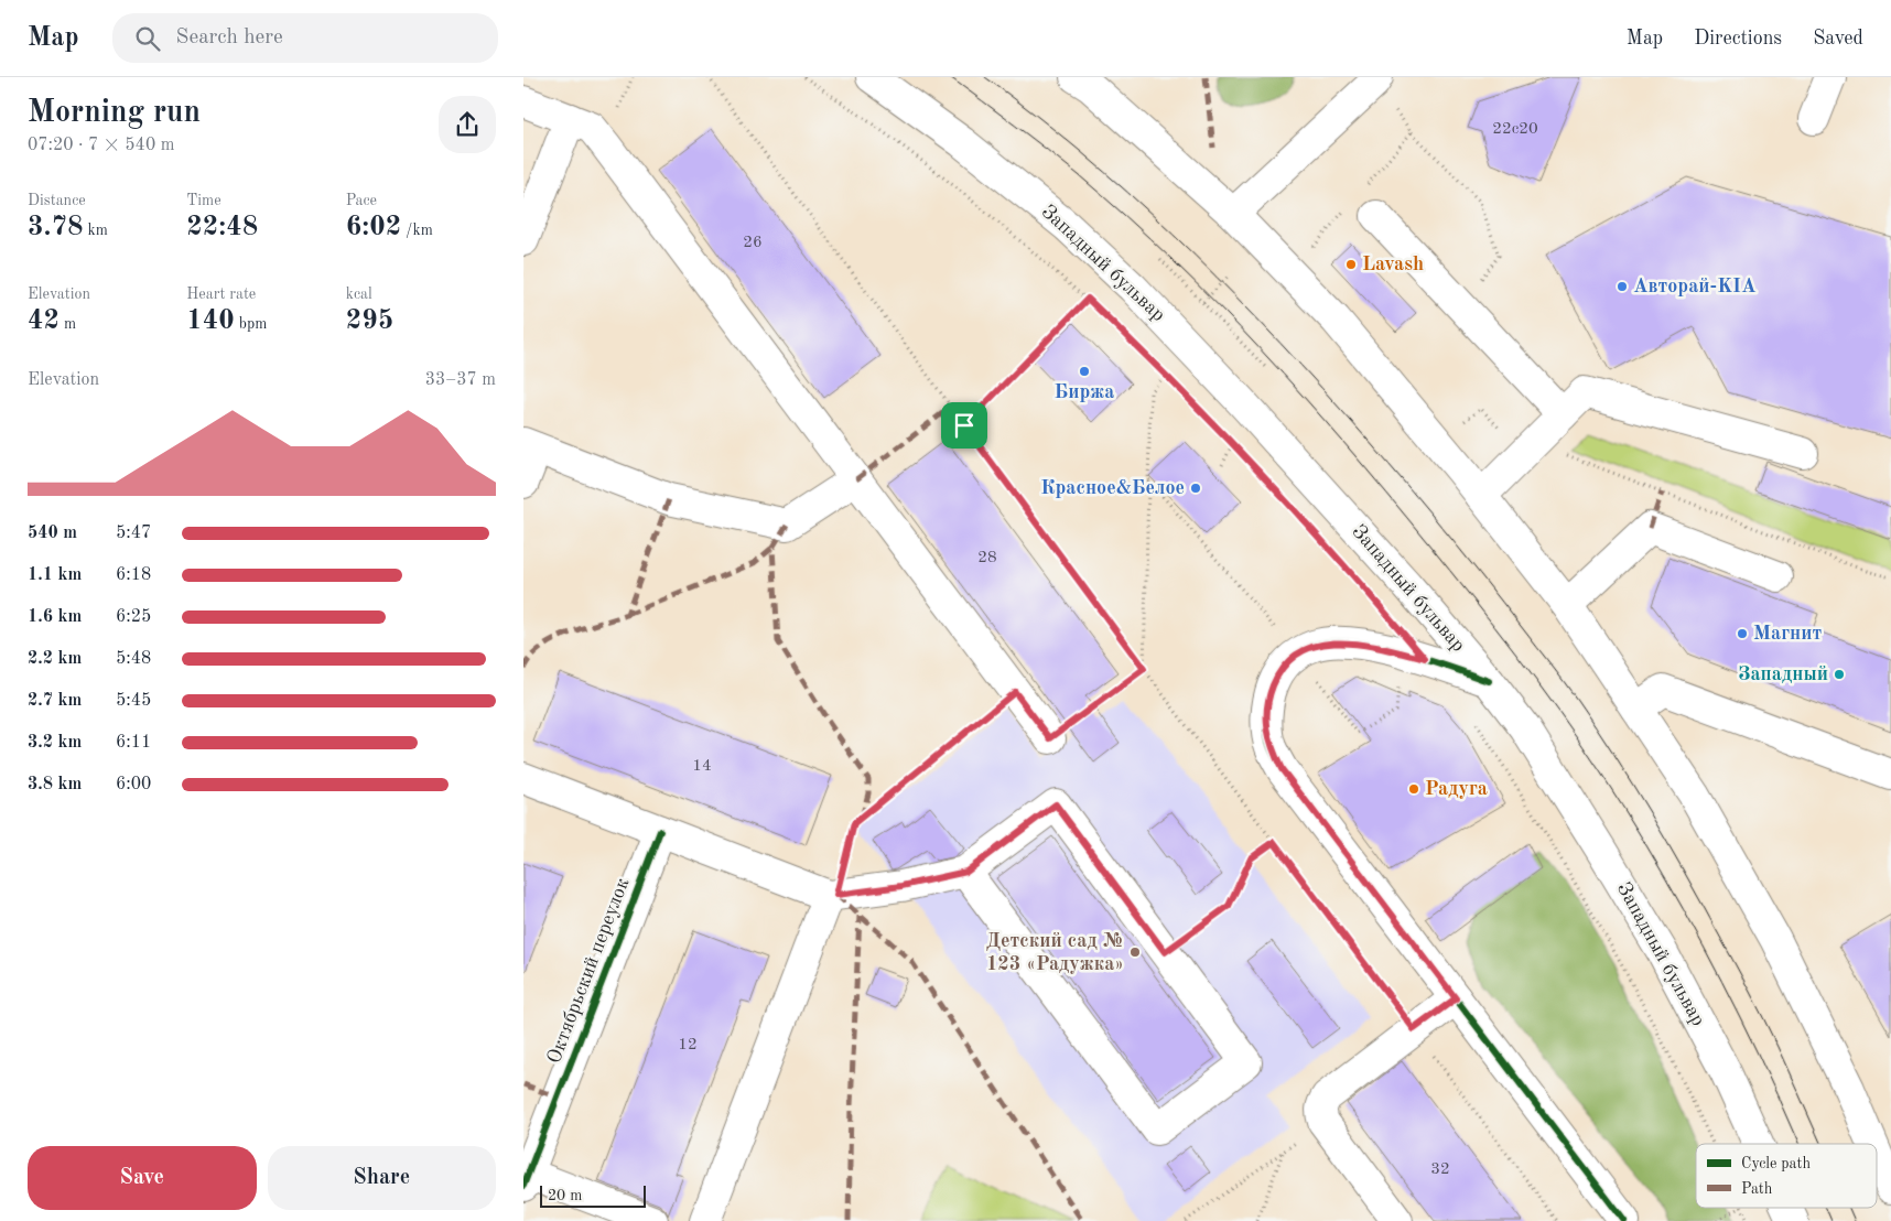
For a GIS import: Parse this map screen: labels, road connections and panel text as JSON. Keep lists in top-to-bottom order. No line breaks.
{"streets":{"main road":["Западный бульвар","Октябрьский переулок"]},"places":["Lavash","Авторай-KIA","Биржа","Красное&Белое","Магнит","Западный","Радуга","Детский сад № 123 «Радужка»"],"house_numbers":["22с20","26","28","14","12","32"],"legend":["Cycle path","Path"],"scale_bar":"20 m","page":{"header":"Map","search":"Search here","nav":["Map","Directions","Saved"],"heading":["Morning run","07:20 · 7 × 540 m"],"stats":[["Distance","3.78 km"],["Time","22:48"],["Pace","6:02 /km"],["Elevation","42 m"],["Heart rate","140 bpm"],["kcal","295"]],"chart":["Elevation","33–37 m"],"list":[{"name":"540 m","note":"5:47"},{"name":"1.1 km","note":"6:18"},{"name":"1.6 km","note":"6:25"},{"name":"2.2 km","note":"5:48"},{"name":"2.7 km","note":"5:45"},{"name":"3.2 km","note":"6:11"},{"name":"3.8 km","note":"6:00"}],"buttons":["Save","Share"],"scale":"20 m"}}
